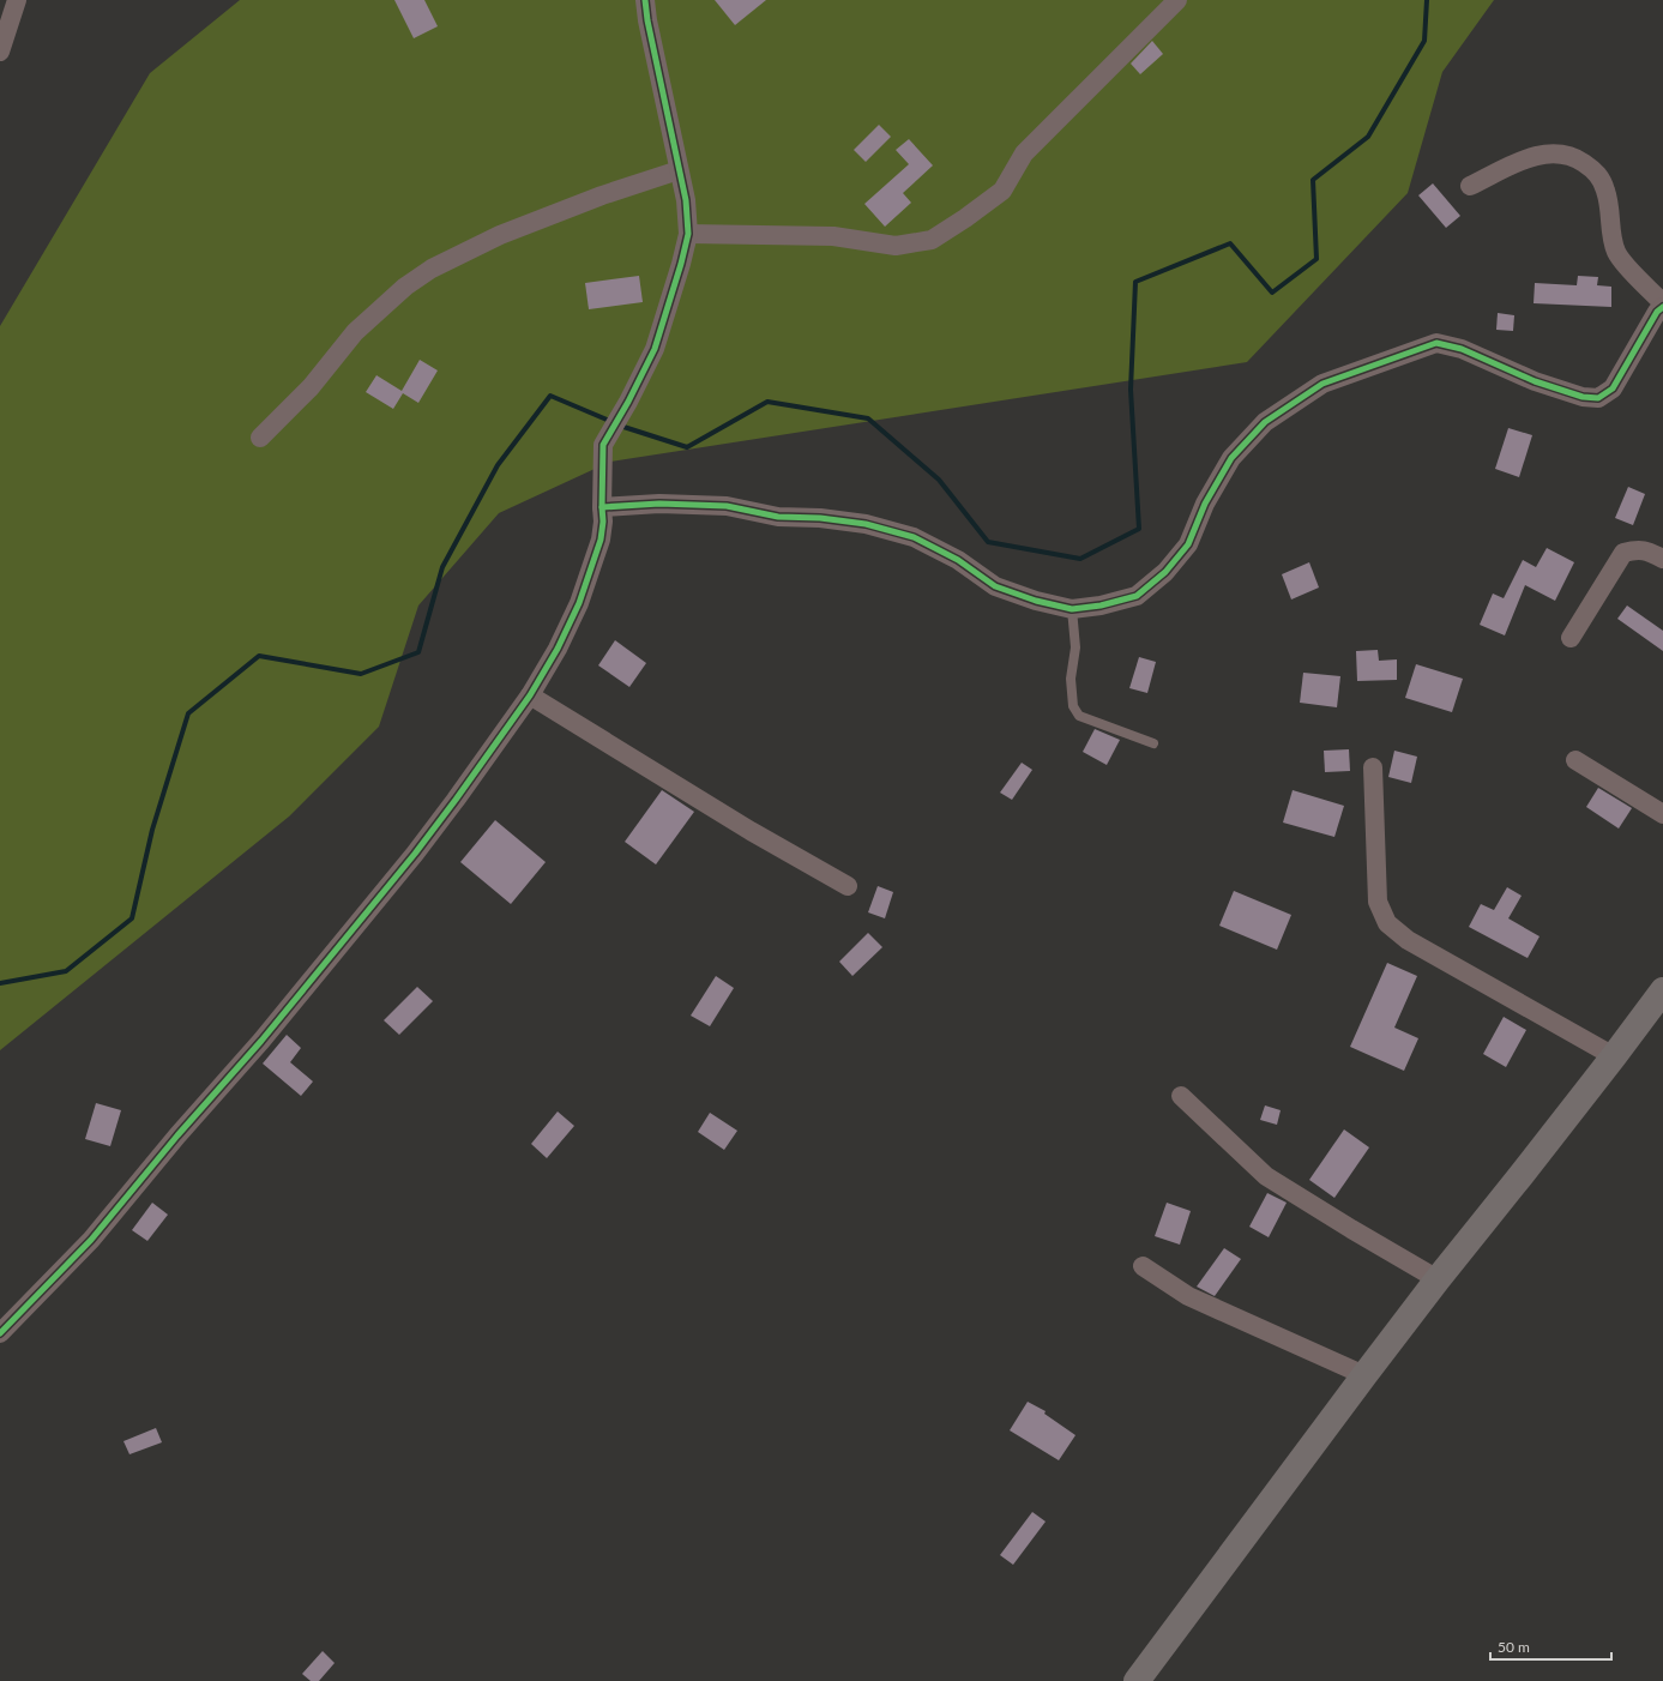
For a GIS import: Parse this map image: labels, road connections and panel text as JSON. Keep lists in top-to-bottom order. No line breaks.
{"scale_bar":"50 m"}
